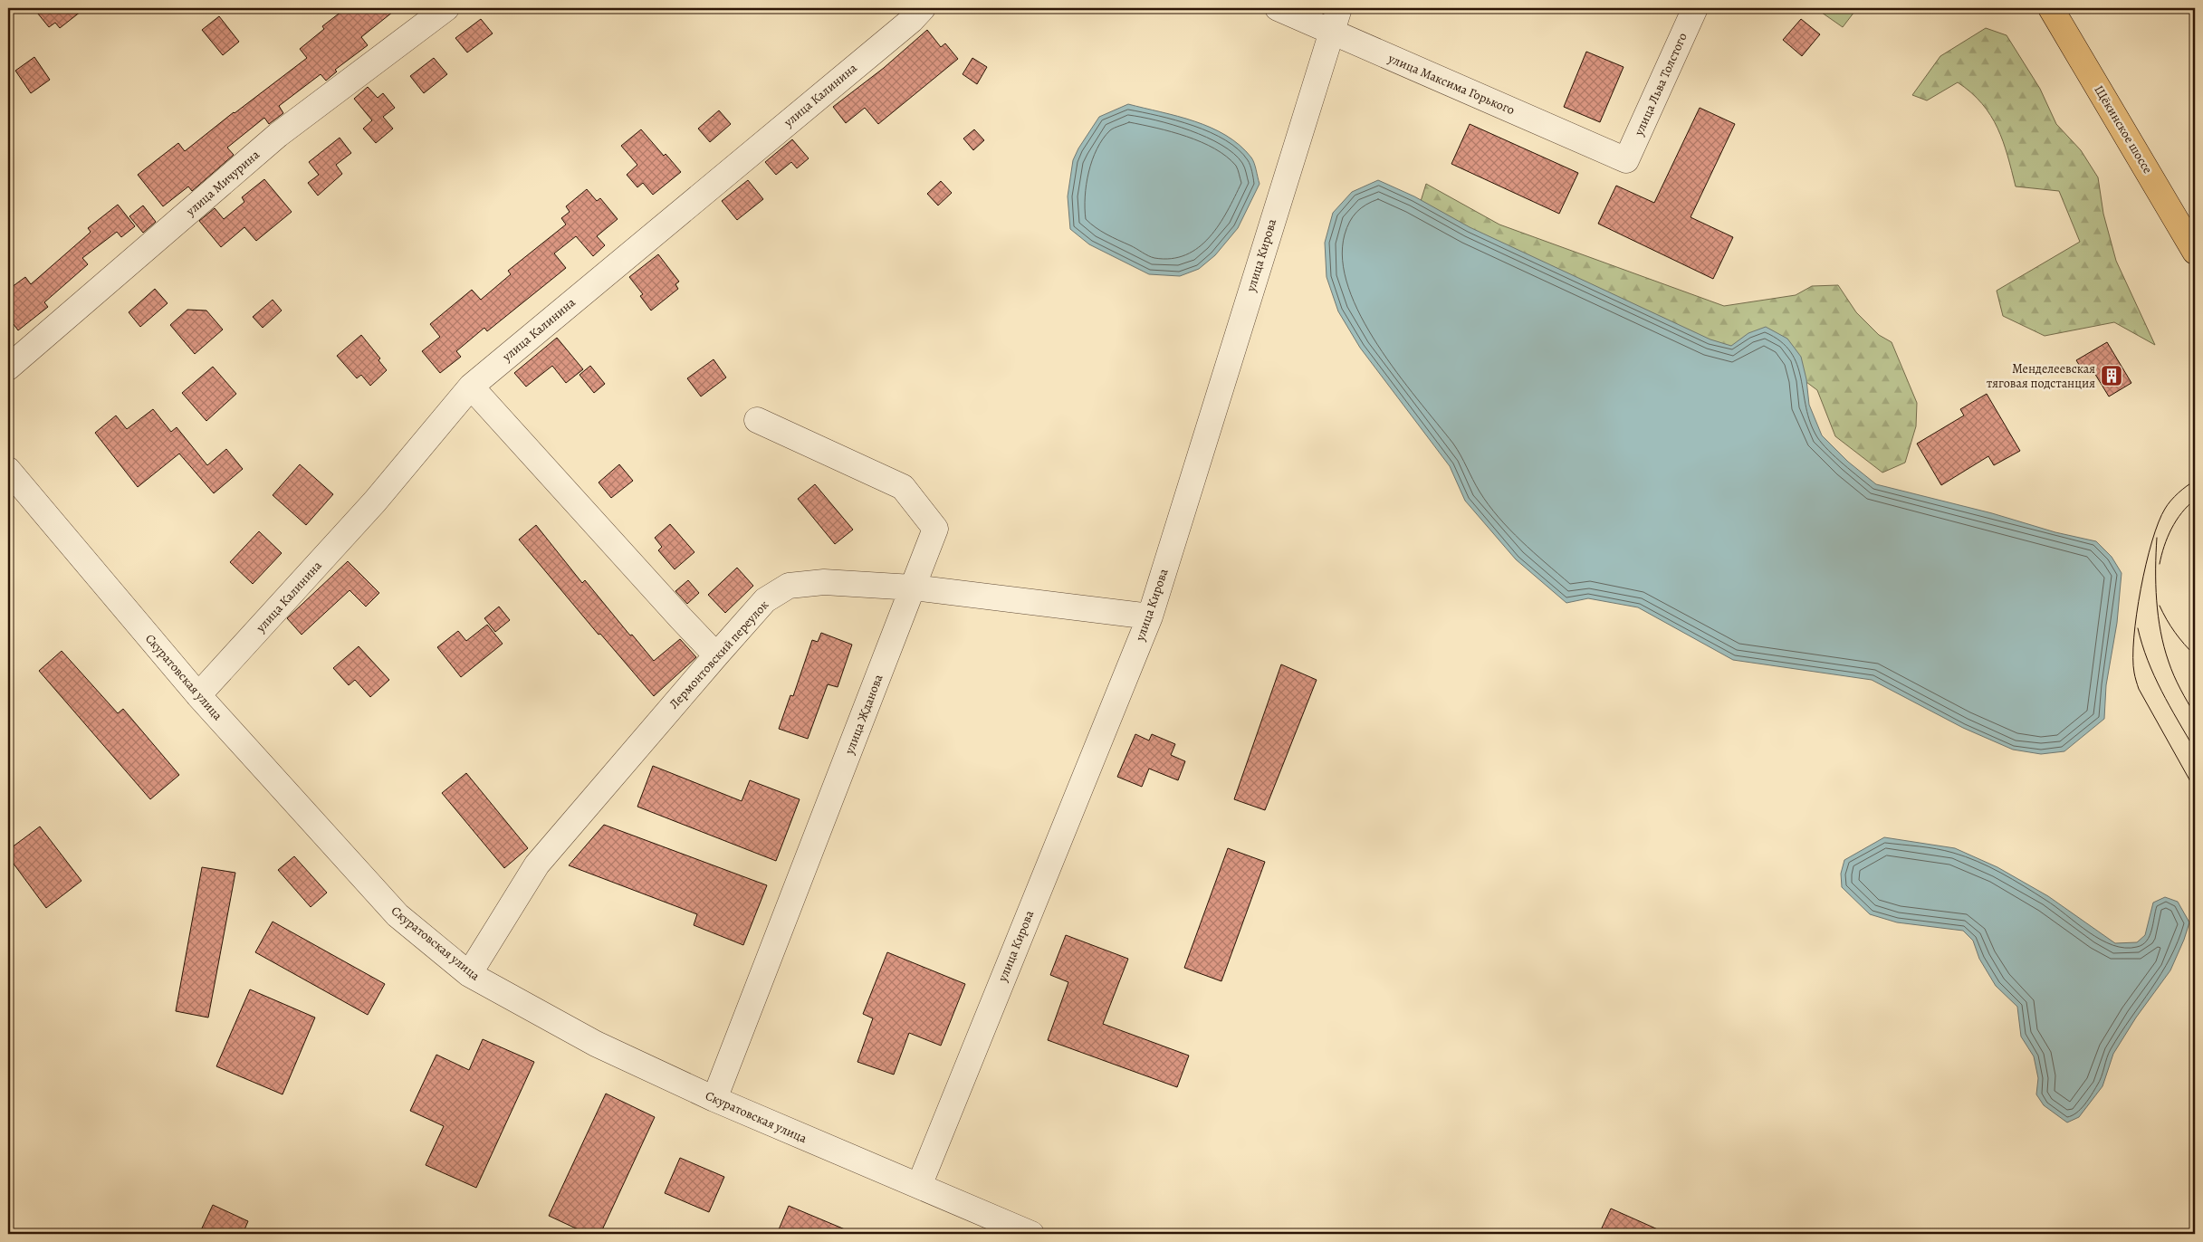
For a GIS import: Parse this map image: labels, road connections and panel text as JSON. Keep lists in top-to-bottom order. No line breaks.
{"streets":{"main road":["Щёкинское шоссе"],"street":["улица Максима Горького","улица Льва Толстого","улица Калинина","улица Мичурина","улица Кирова","Лермонтовский переулок","Скуратовская улица","улица Жданова"]},"crossings":[["улица Максима Горького","улица Льва Толстого"],["улица Максима Горького","улица Кирова"],["улица Калинина","Скуратовская улица"],["улица Кирова","Лермонтовский переулок"],["улица Кирова","Скуратовская улица"],["Лермонтовский переулок","Скуратовская улица"],["Лермонтовский переулок","улица Жданова"],["Скуратовская улица","улица Жданова"]],"places":{"building":["Менделеевская тяговая подстанция"]}}
